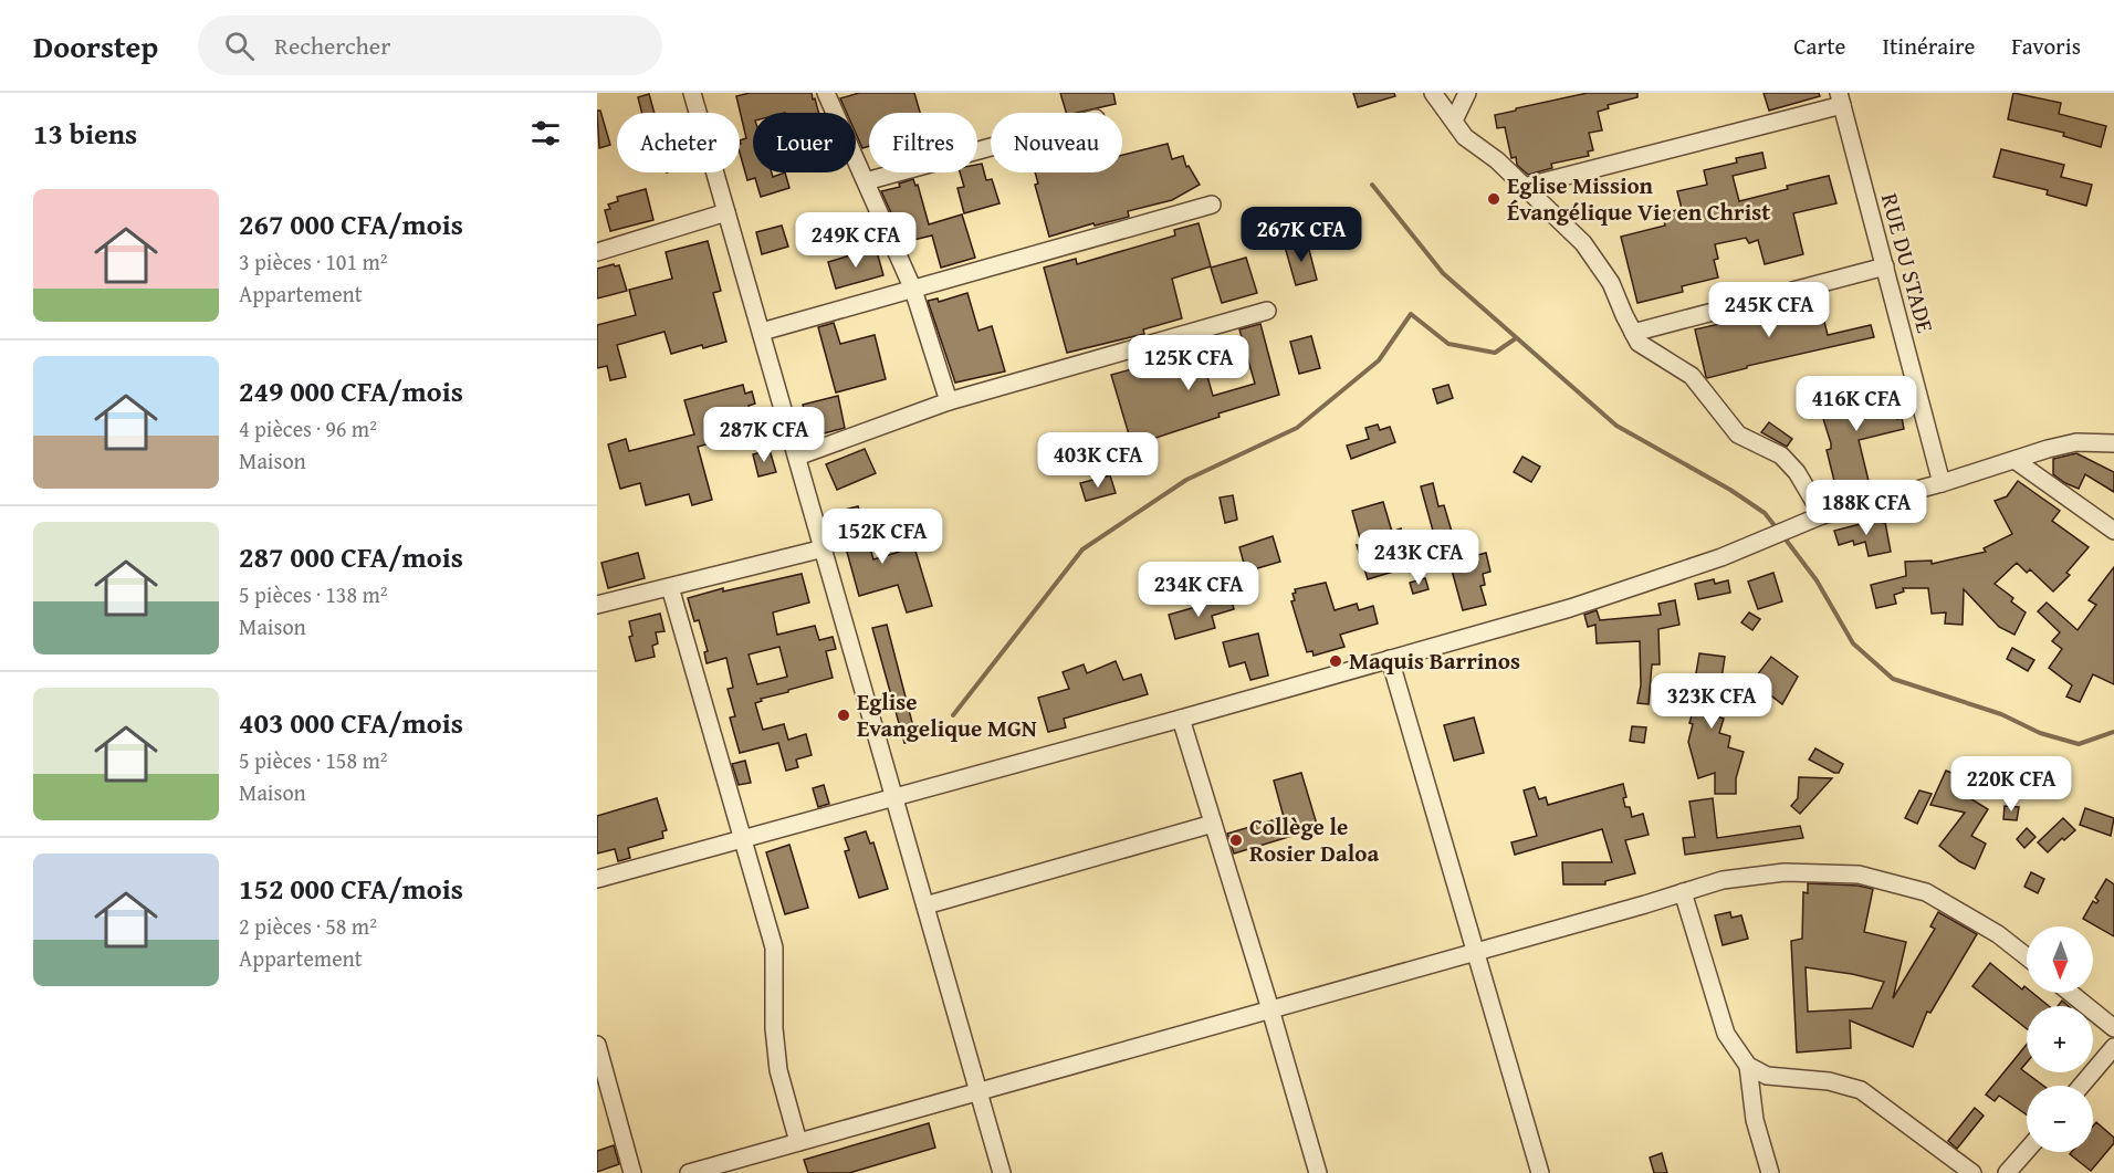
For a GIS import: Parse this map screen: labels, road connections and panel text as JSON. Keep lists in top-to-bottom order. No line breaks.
{"streets":{"street":["RUE DU STADE"]},"places":["Eglise Mission Évangélique Vie en Christ","Maquis Barrinos","Eglise Evangelique MGN","Collège le Rosier Daloa"],"north":"bottom","page":{"header":"Doorstep","search":"Rechercher","nav":["Carte","Itinéraire","Favoris"],"heading":"13 biens","chip":["Acheter","Louer","Filtres","Nouveau"],"list":[{"name":"267 000 CFA/mois","note":"3 pièces · 101 m² · Appartement"},{"name":"249 000 CFA/mois","note":"4 pièces · 96 m² · Maison"},{"name":"287 000 CFA/mois","note":"5 pièces · 138 m² · Maison"},{"name":"403 000 CFA/mois","note":"5 pièces · 158 m² · Maison"},{"name":"152 000 CFA/mois","note":"2 pièces · 58 m² · Appartement"}],"price":["267K CFA","249K CFA","245K CFA","125K CFA","416K CFA","287K CFA","403K CFA","188K CFA","152K CFA","243K CFA","234K CFA","323K CFA","220K CFA"],"map_buttons":["+","−"]}}
